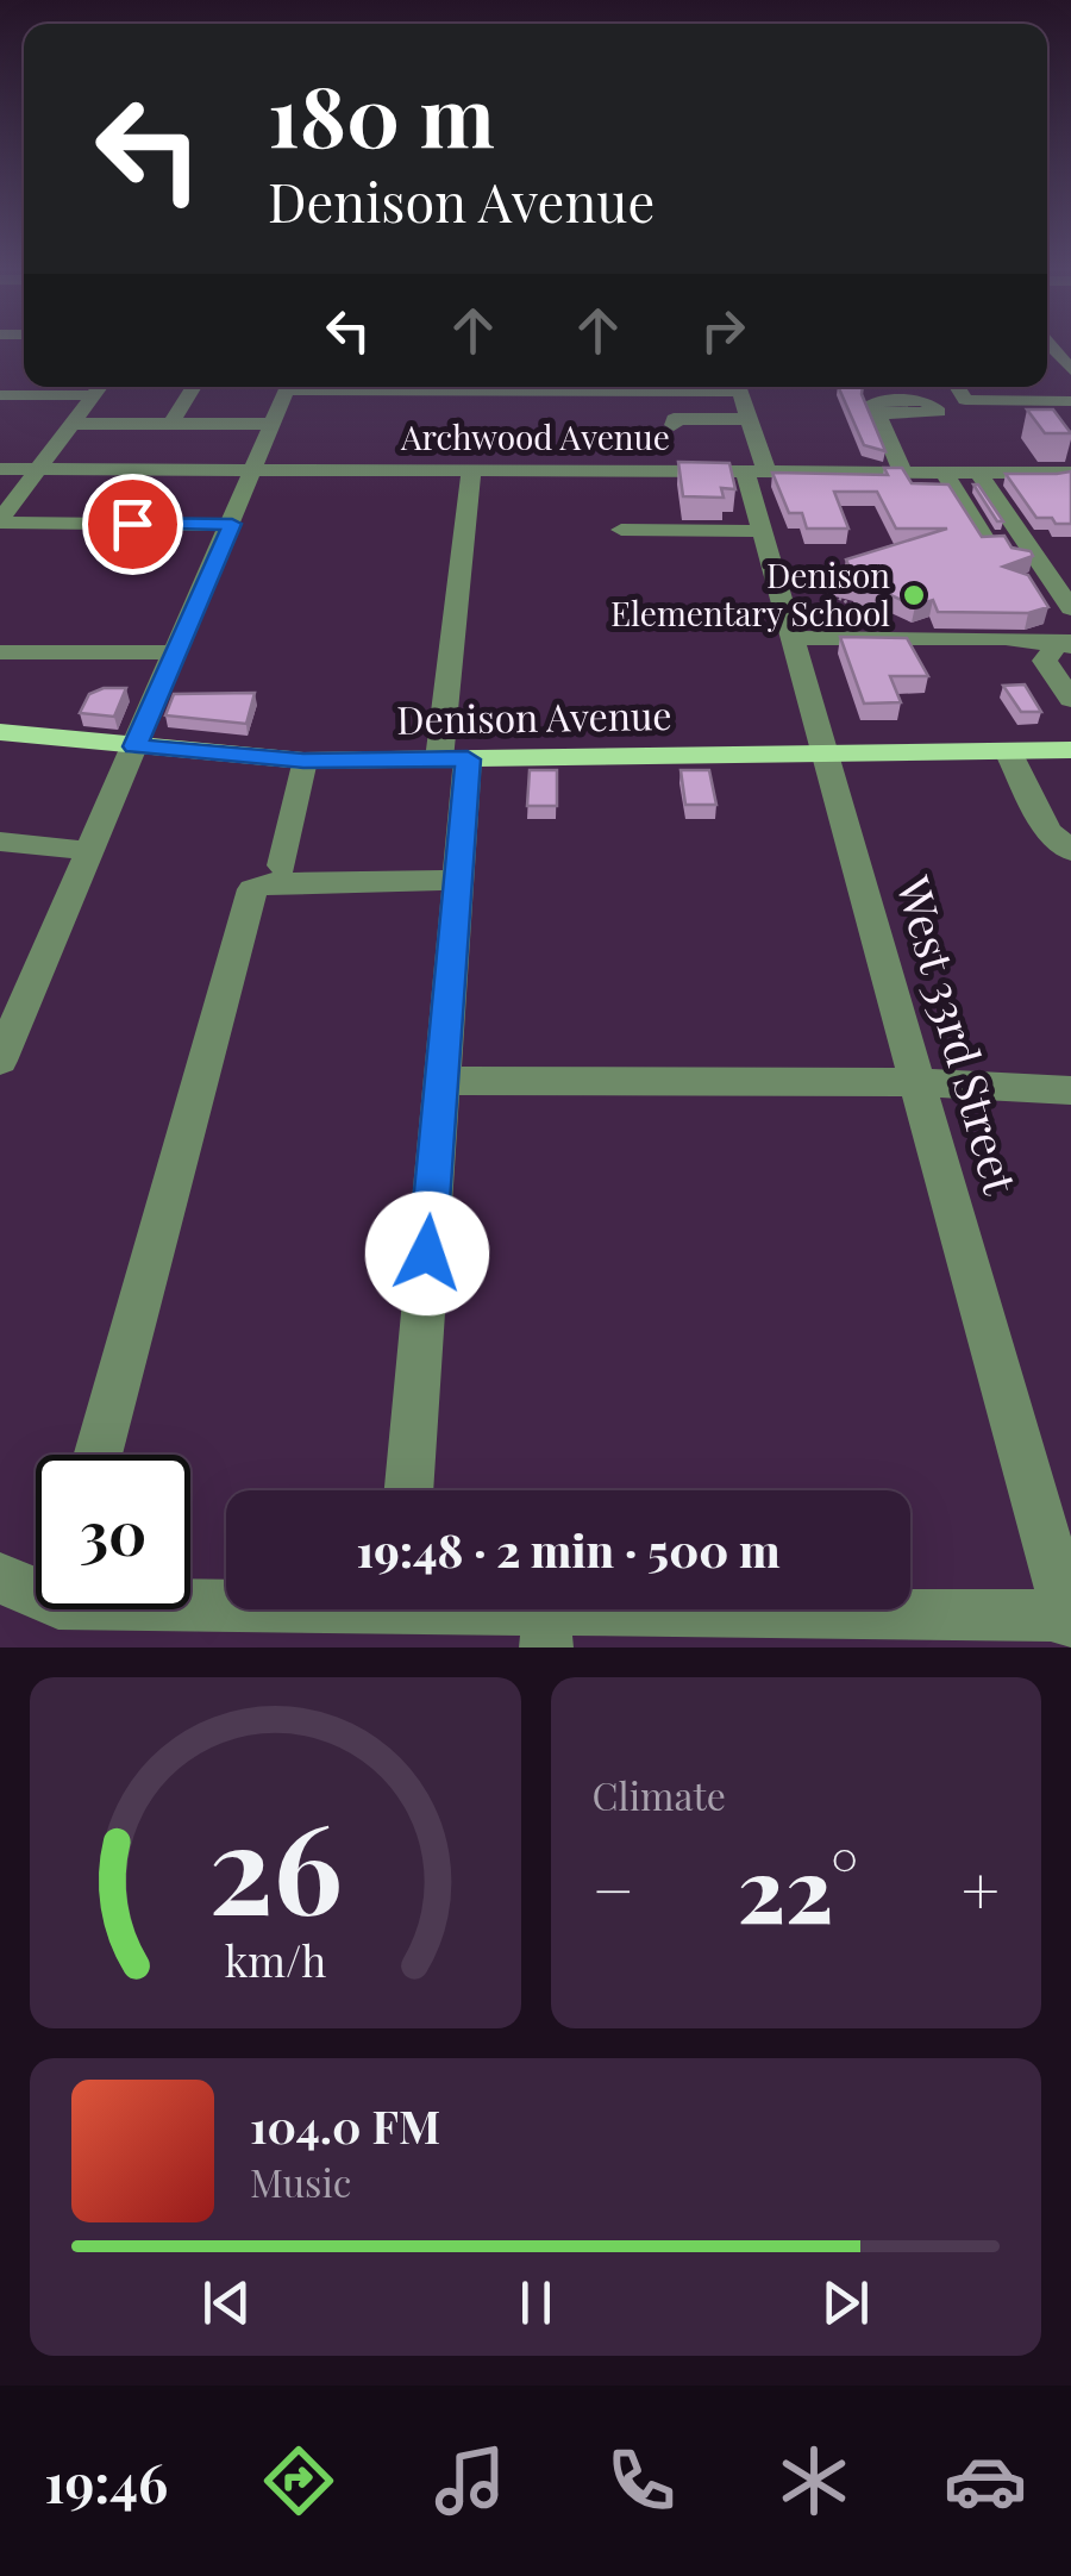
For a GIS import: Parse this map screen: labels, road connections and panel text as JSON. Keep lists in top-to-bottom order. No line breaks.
{"streets":{"main road":["Denison Avenue"],"street":["Archwood Avenue","West 33rd Street"]},"crossings":[["Archwood Avenue","West 33rd Street"],["Denison Avenue","West 33rd Street"]],"places":["Denison Elementary School"],"page":{"turn":["180 m","Denison Avenue"],"limit":"30","trip":"19:48 · 2 min · 500 m","tile":"Climate","heat":["−","22°","+"],"song":["104.0 FM","Music"],"tabs":"19:46","gauge":["26","km/h"]}}
